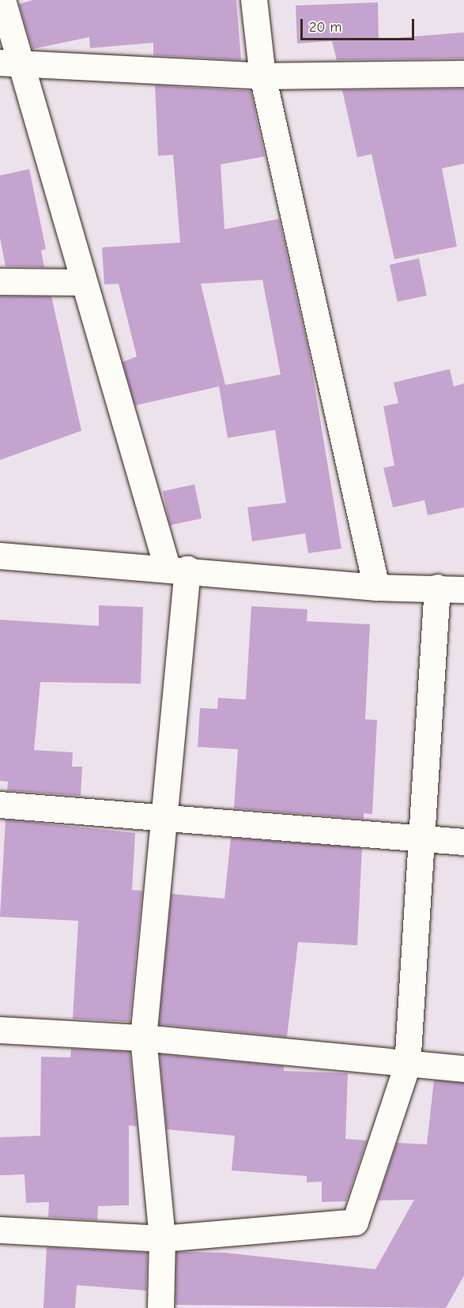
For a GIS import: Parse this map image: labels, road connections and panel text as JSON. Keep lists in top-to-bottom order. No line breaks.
{"scale_bar":"20 m"}
